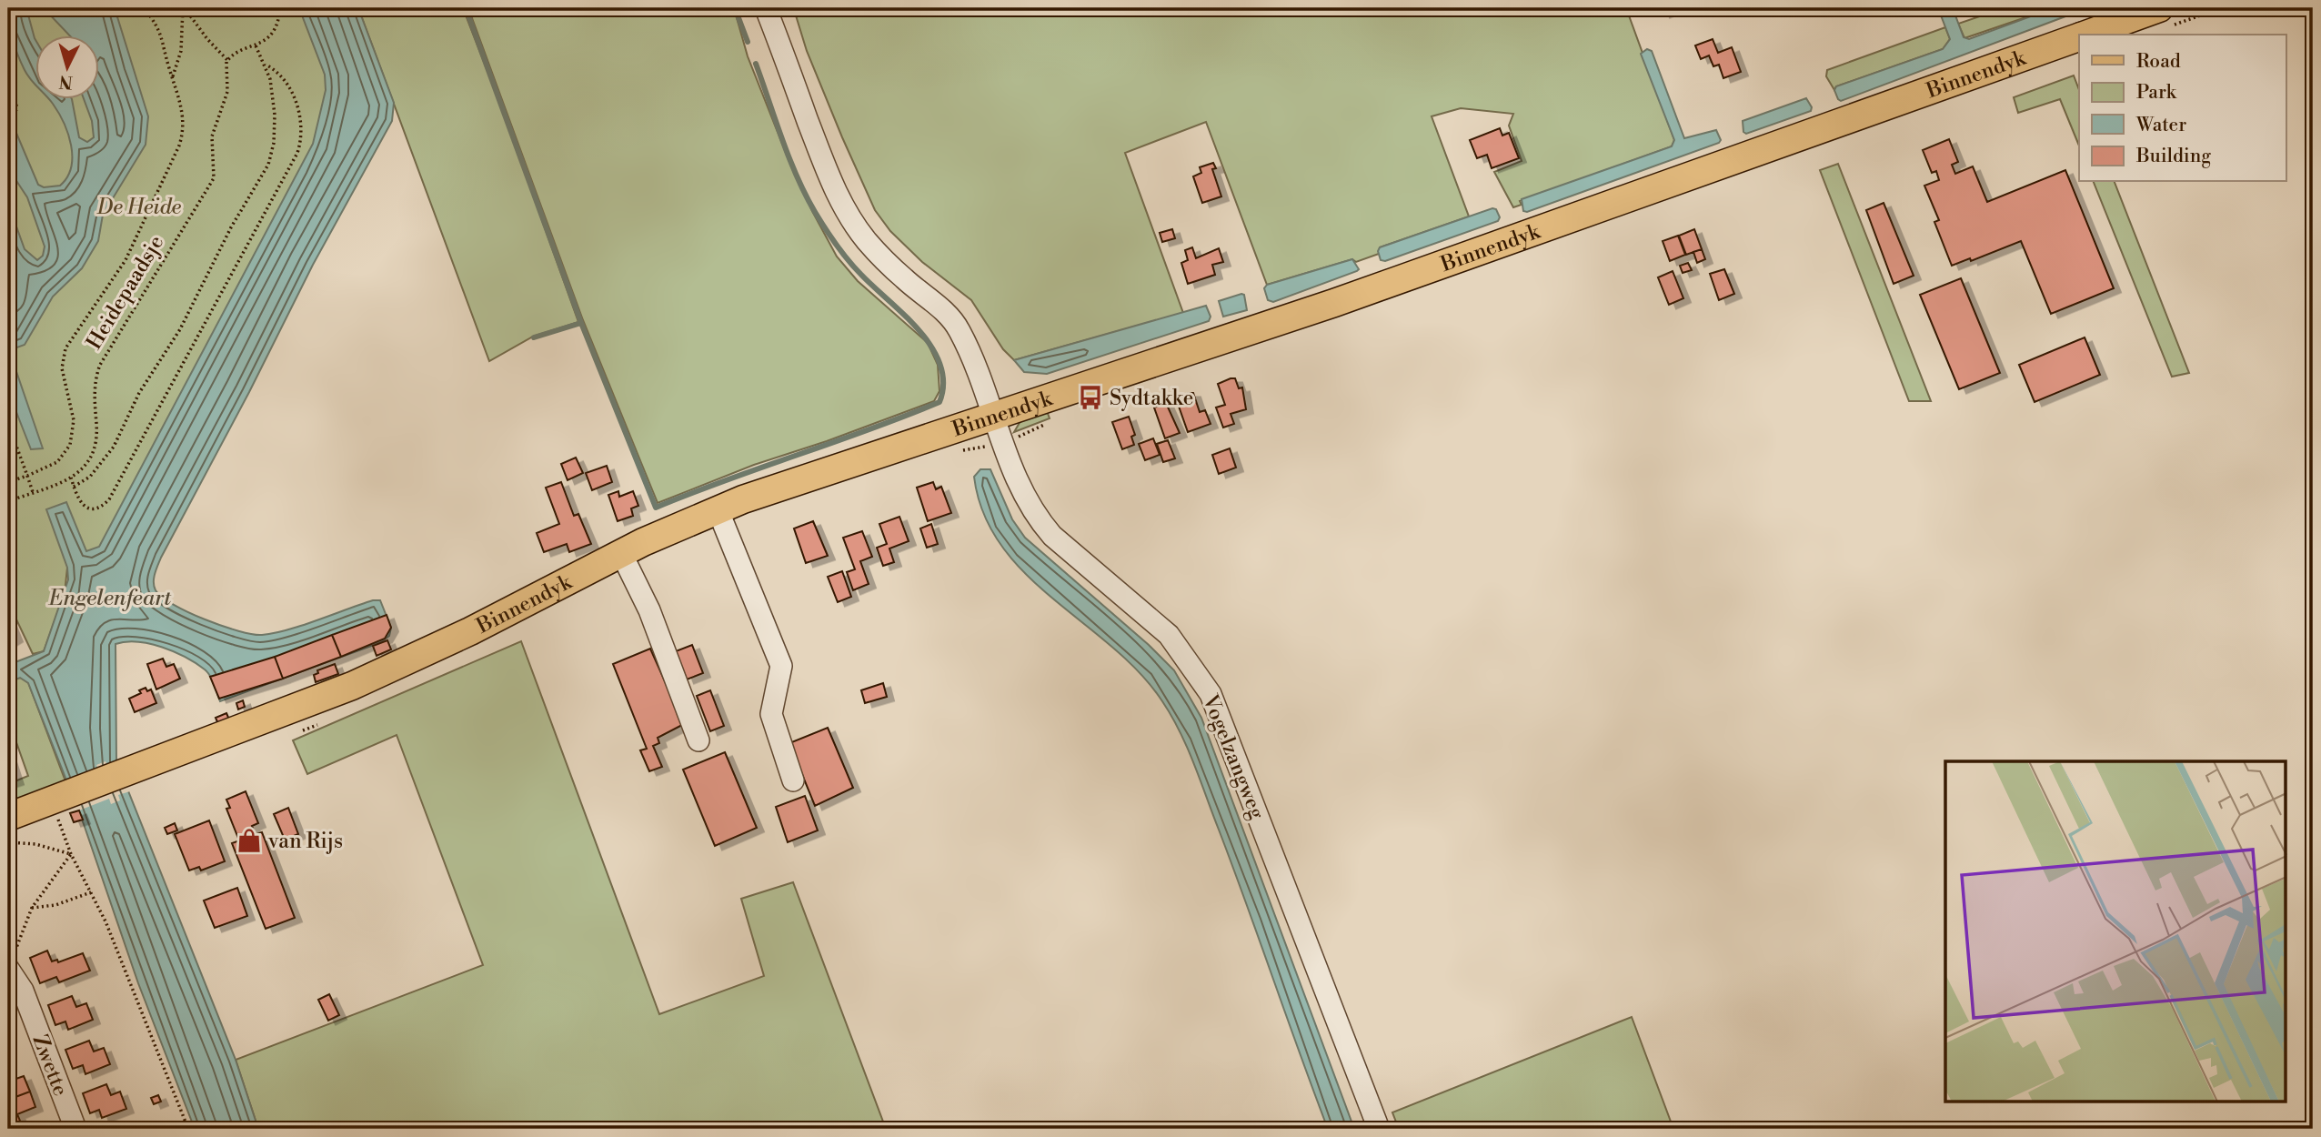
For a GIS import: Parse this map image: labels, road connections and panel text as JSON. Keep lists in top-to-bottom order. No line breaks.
{"streets":{"main road":["Binnendyk"],"street":["Vogelzangweg","Zwette"],"path":["Heidepaadsje"]},"crossings":[["Binnendyk","Vogelzangweg"]],"water":["Engelenfeart"],"parks":["De Heide"],"places":{"bus stop":["Sydtakke"],"shop":["van Rijs"]},"legend":["Road","Park","Water","Building"],"north":"bottom"}
